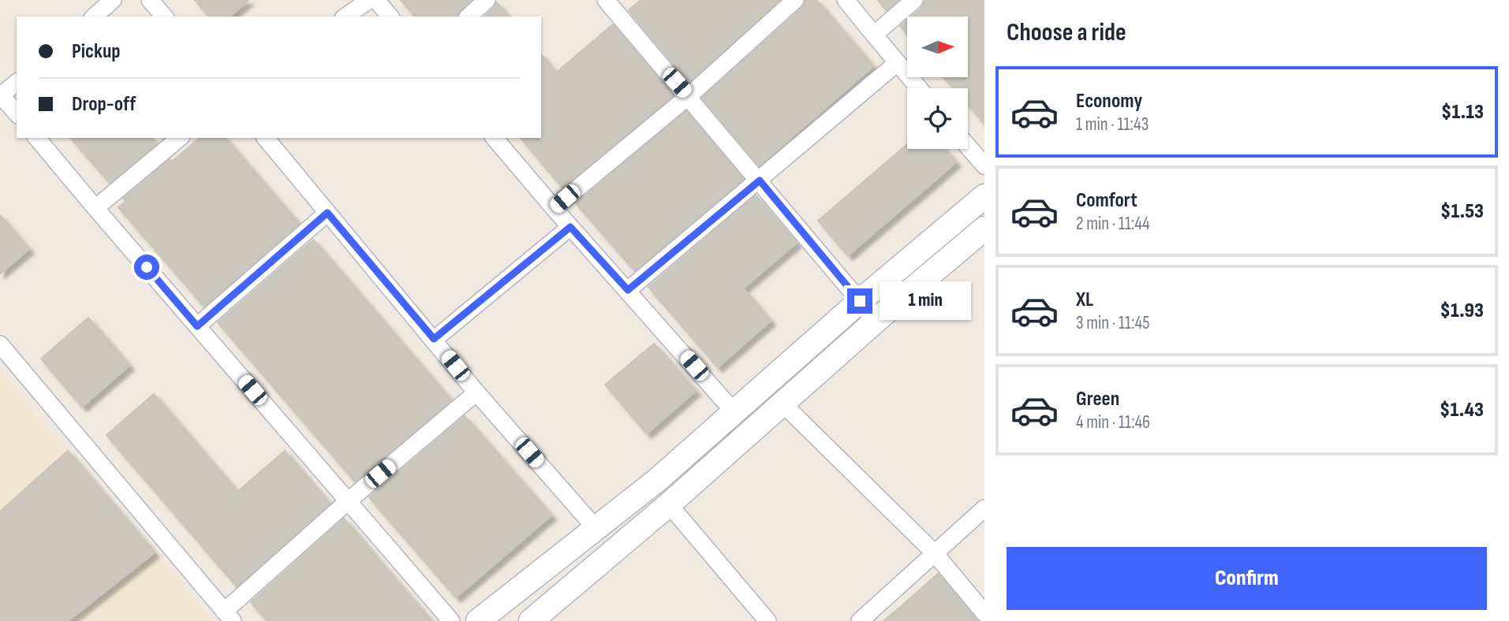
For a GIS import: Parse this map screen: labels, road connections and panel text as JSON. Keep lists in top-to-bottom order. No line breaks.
{"north":"right","page":{"heading":"Choose a ride","banner":["Pickup","Drop-off"],"list":[{"name":"Economy","note":"1 min · 11:43","value":"$1.13"},{"name":"Comfort","note":"2 min · 11:44","value":"$1.53"},{"name":"XL","note":"3 min · 11:45","value":"$1.93"},{"name":"Green","note":"4 min · 11:46","value":"$1.43"}],"bubble":"1 min","buttons":"Confirm"}}
